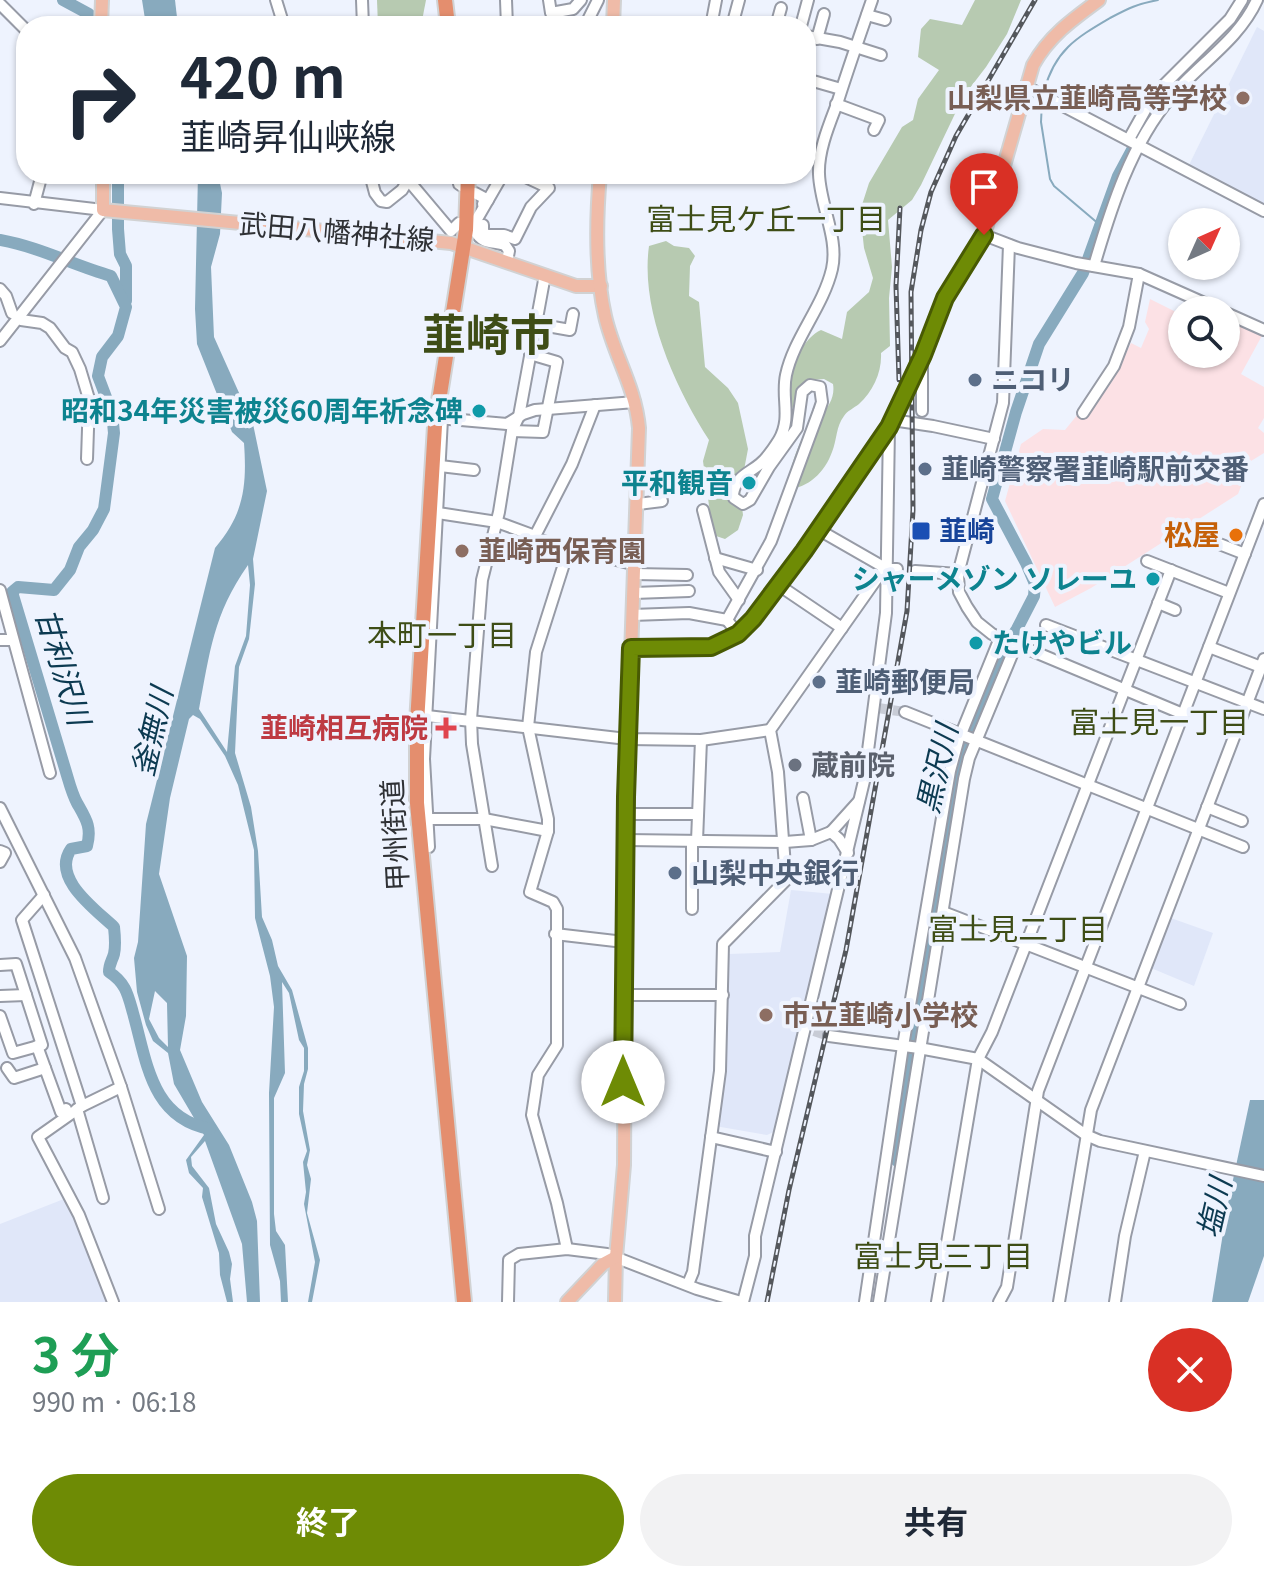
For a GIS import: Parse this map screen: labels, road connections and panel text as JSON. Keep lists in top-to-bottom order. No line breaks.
{"streets":{"highway":["甲州街道"],"main road":["武田八幡神社線"]},"crossings":[["武田八幡神社線","甲州街道"]],"districts":["富士見ケ丘一丁目","韮崎市","本町一丁目","富士見一丁目","富士見二丁目","富士見三丁目"],"water":["甘利沢川","釜無川","黒沢川","塩川"],"places":{"other":["山梨県立韮崎高等学校","ニコリ","昭和34年災害被災60周年祈念碑","韮崎警察署韮崎駅前交番","平和観音","松屋","韮崎西保育園","シャーメゾン ソレーユ","たけやビル","韮崎郵便局","蔵前院","山梨中央銀行","市立韮崎小学校"],"transit":["韮崎"],"health":["韮崎相互病院"]},"north":"top right","page":{"turn":["420 m","韮崎昇仙峡線"],"heading":["3 分","990 m · 06:18"],"buttons":["終了","共有"]}}
